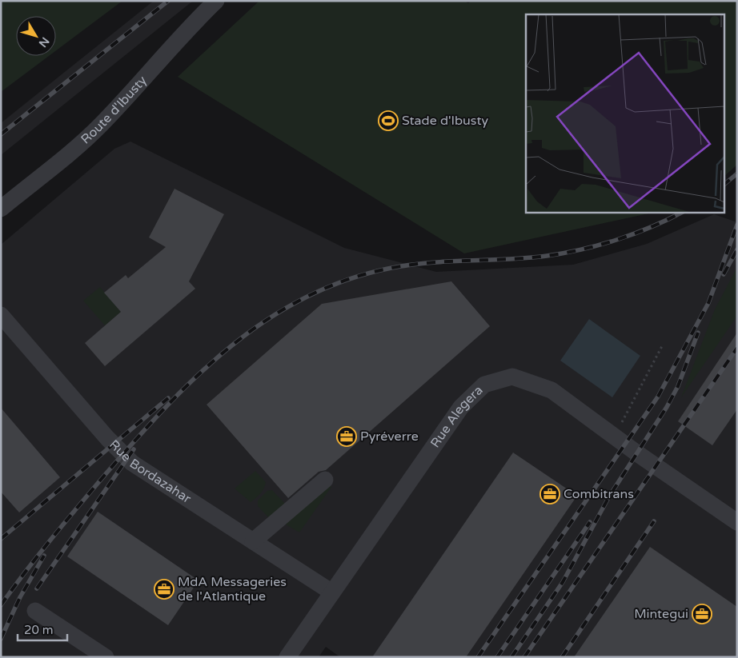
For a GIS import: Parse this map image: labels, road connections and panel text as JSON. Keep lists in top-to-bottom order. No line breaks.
{"streets":{"street":["Route d'Ibusty","Rue Alegera","Rue Bordazahar"]},"crossings":[["Rue Alegera","Rue Bordazahar"]],"places":{"sports":["Stade d'Ibusty"],"office":["Pyréverre","Combitrans","MdA Messageries de l'Atlantique","Mintegui"]},"scale_bar":"20 m","north":"bottom right"}
